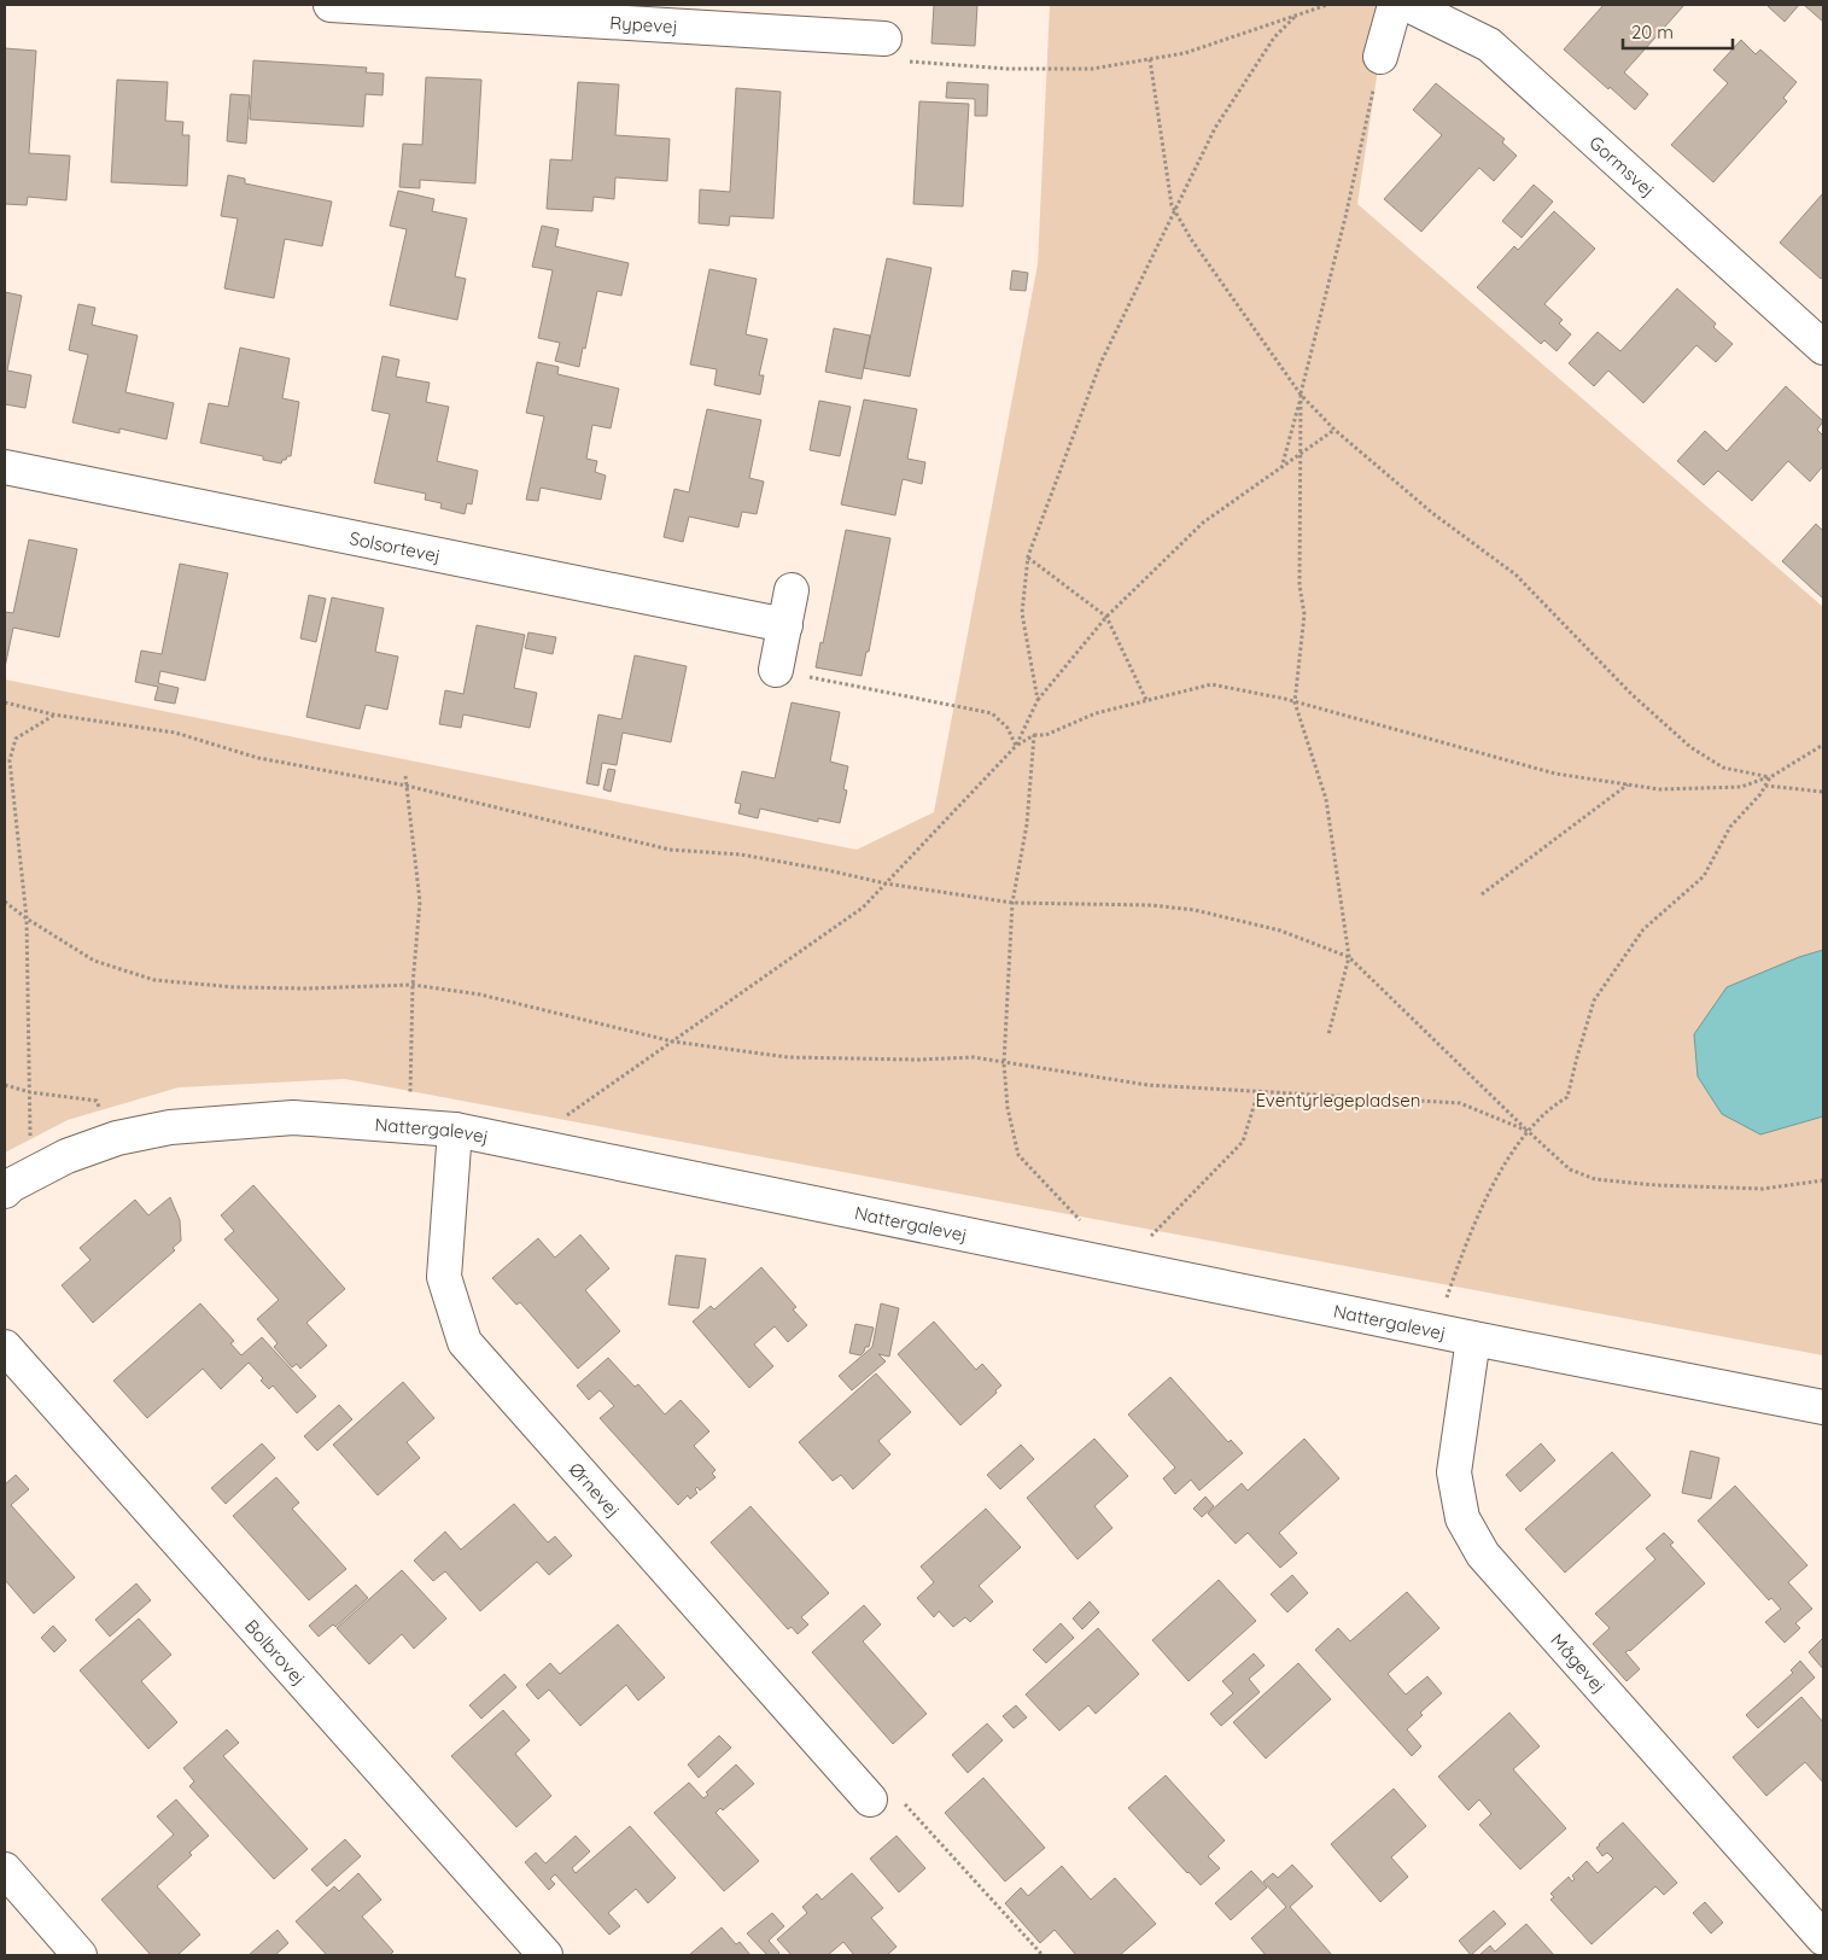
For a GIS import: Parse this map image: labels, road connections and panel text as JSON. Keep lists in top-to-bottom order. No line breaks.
{"streets":{"street":["Rypevej","Gormsvej","Solsortevej","Nattergalevej","Ørnevej","Bolbrovej","Mågevej"]},"crossings":[["Nattergalevej","Ørnevej"],["Nattergalevej","Mågevej"]],"parks":["Eventyrlegepladsen"],"scale_bar":"20 m"}
